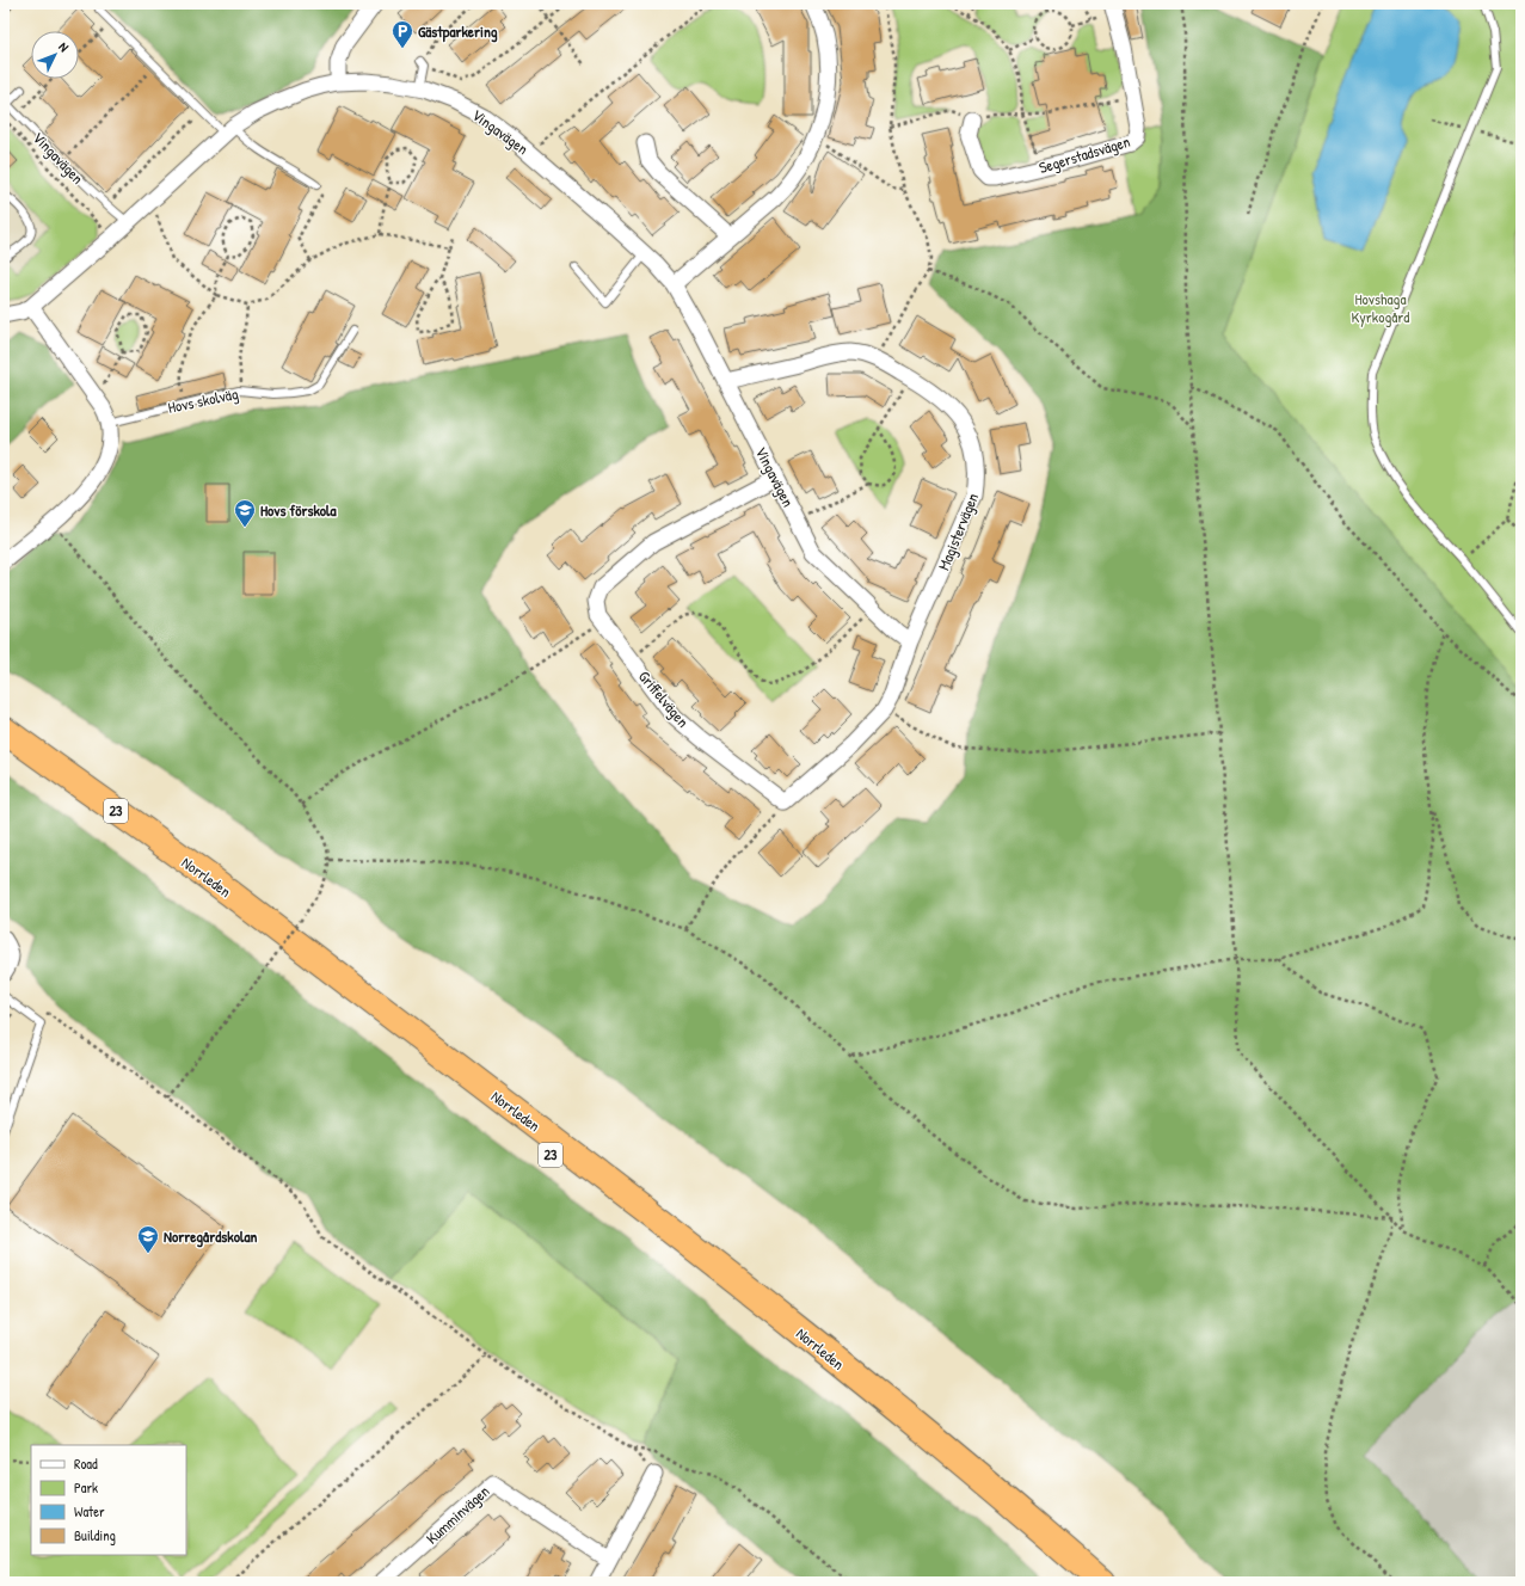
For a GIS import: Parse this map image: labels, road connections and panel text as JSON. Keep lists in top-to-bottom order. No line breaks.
{"streets":{"highway":["23","Norrleden"],"street":["Vingavägen","Segerstadsvägen","Magistervägen","Griffelvägen","Kumminvägen"],"lane":["Hovs skolväg"]},"crossings":[["Vingavägen","Magistervägen"],["Vingavägen","Griffelvägen"]],"parks":["Hovshaga Kyrkogård"],"places":{"parking":["Gästparkering"],"school or university":["Hovs förskola","Norregårdskolan"]},"legend":["Road","Park","Water","Building"],"north":"top right"}
